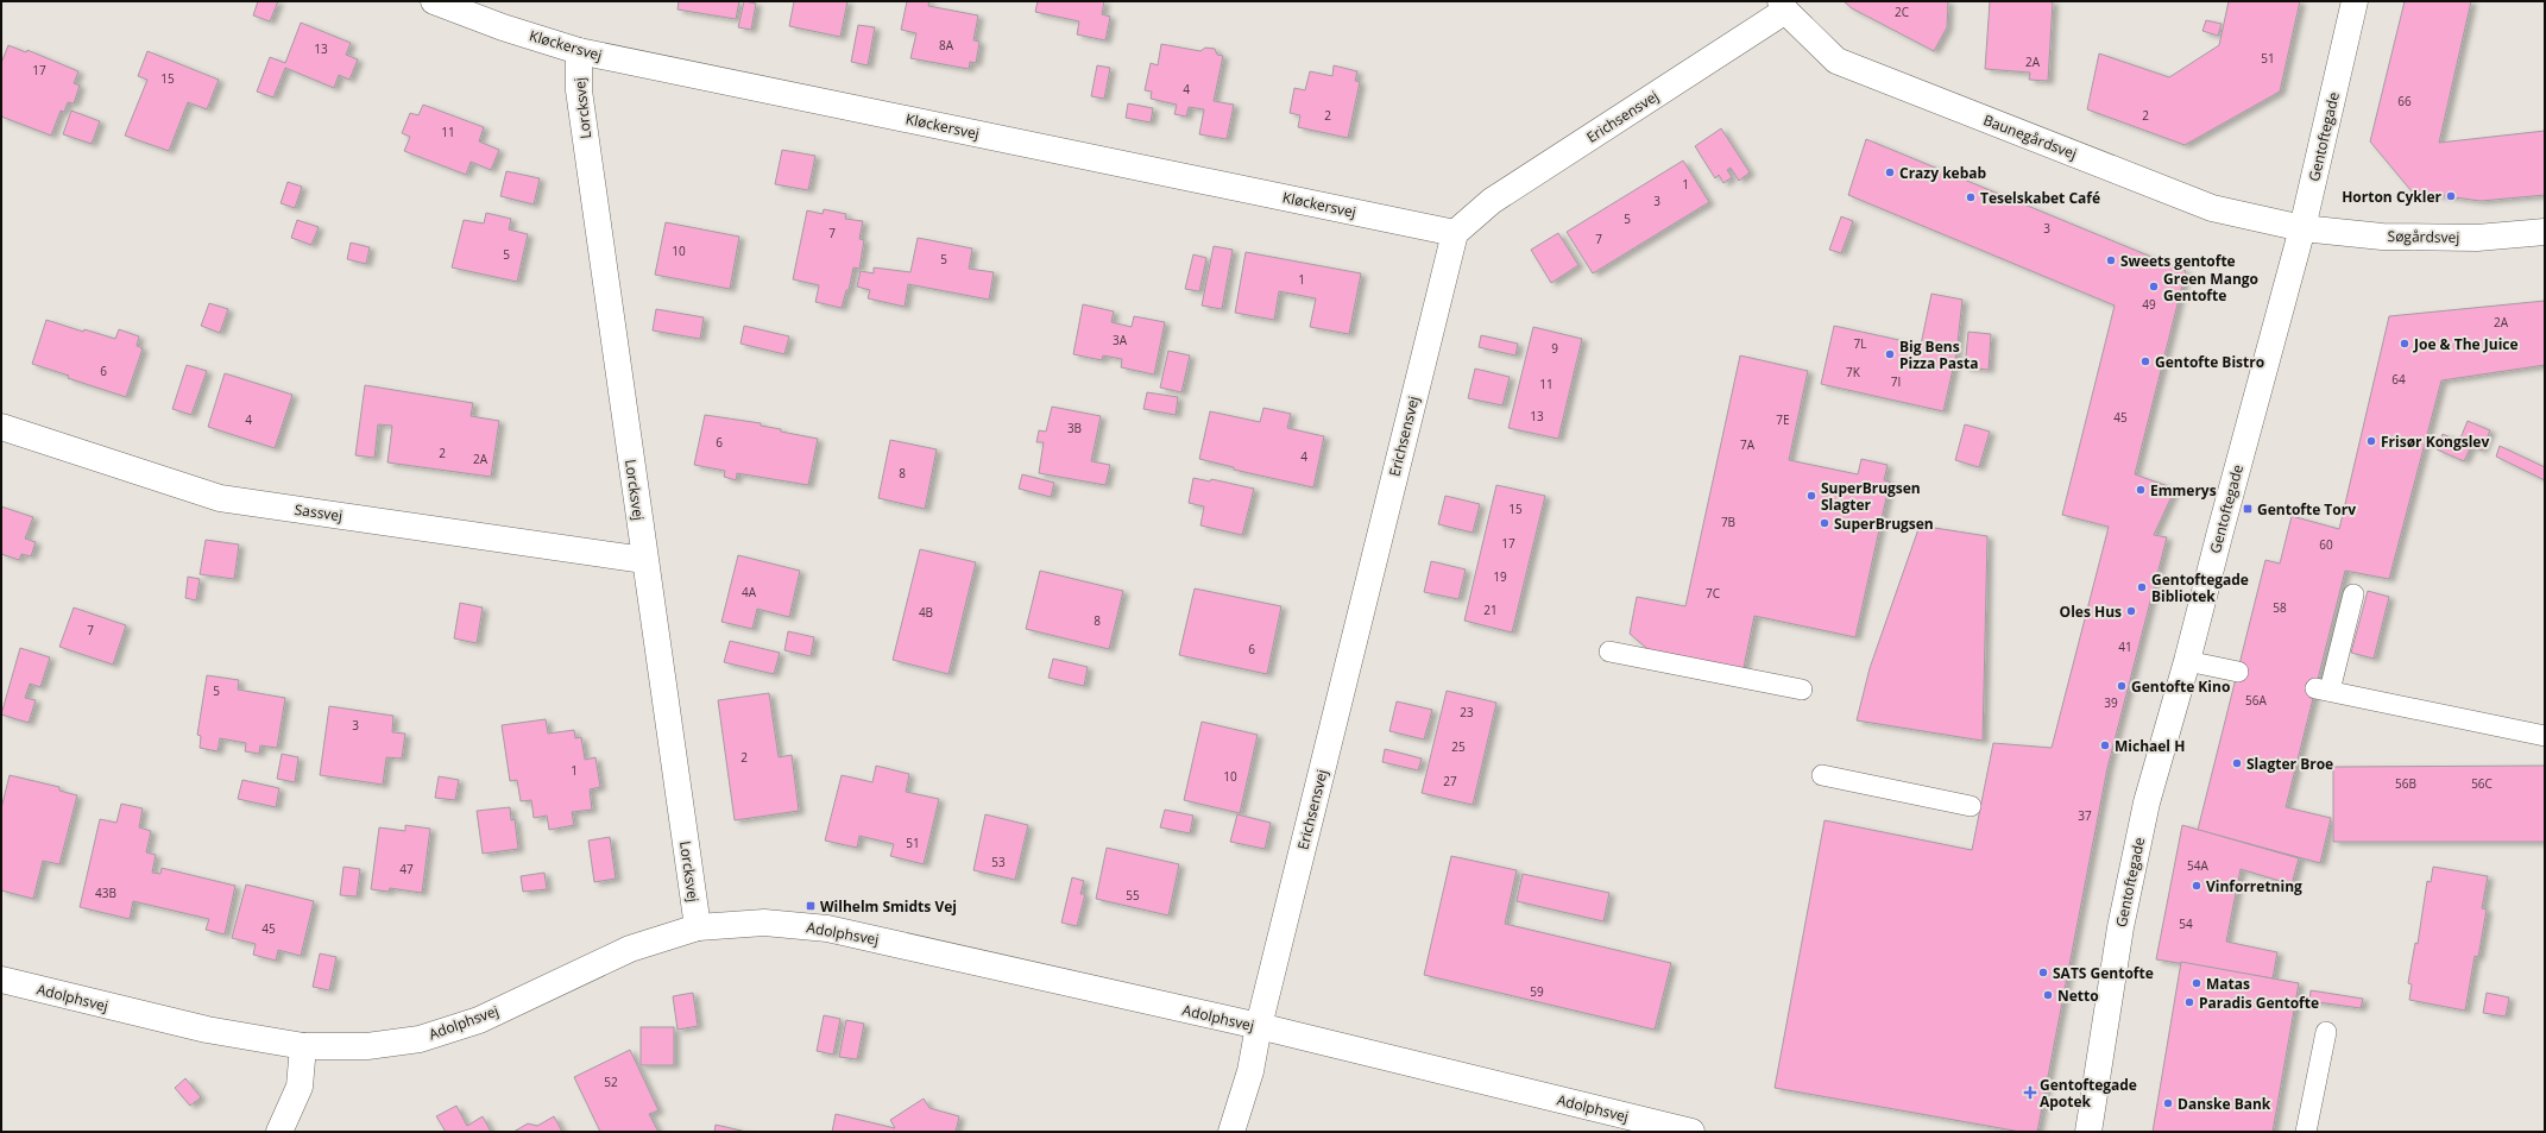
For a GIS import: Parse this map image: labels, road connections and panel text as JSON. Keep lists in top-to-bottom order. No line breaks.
{"streets":{"street":["Kløckersvej","Lorcksvej","Erichsensvej","Baunegårdsvej","Gentoftegade","Søgårdsvej","Sassvej","Adolphsvej"]},"crossings":[["Kløckersvej","Lorcksvej"],["Kløckersvej","Erichsensvej"],["Lorcksvej","Sassvej"],["Lorcksvej","Adolphsvej"],["Erichsensvej","Baunegårdsvej"],["Erichsensvej","Adolphsvej"],["Baunegårdsvej","Gentoftegade"],["Baunegårdsvej","Søgårdsvej"],["Gentoftegade","Søgårdsvej"]],"places":{"other":["Crazy kebab","Horton Cykler","Teselskabet Café","Sweets gentofte","Green Mango Gentofte","Joe & The Juice","Big Bens Pizza Pasta","Gentofte Bistro","Frisør Kongslev","Emmerys","SuperBrugsen Slagter","SuperBrugsen","Gentoftegade Bibliotek","Oles Hus","Gentofte Kino","Michael H","Slagter Broe","Vinforretning","SATS Gentofte","Matas","Netto","Paradis Gentofte","Danske Bank"],"transit":["Gentofte Torv","Wilhelm Smidts Vej"],"health":["Gentoftegade Apotek"]},"house_numbers":["2C","8A","13","51","2A","17","15","4","66","2","2","11","1","3","5","3","7","7","10","5","5","1","49","2A","3A","7L","9","6","7K","64","7I","11","13","45","4","7E","3B","6","7A","2","4","2A","8","15","7B","17","60","19","4A","7C","58","21","4B","8","7","41","6","5","56A","39","23","3","25","2","1","10","27","56B","56C","37","51","53","54A","47","43B","55","54","45","59","52"]}
